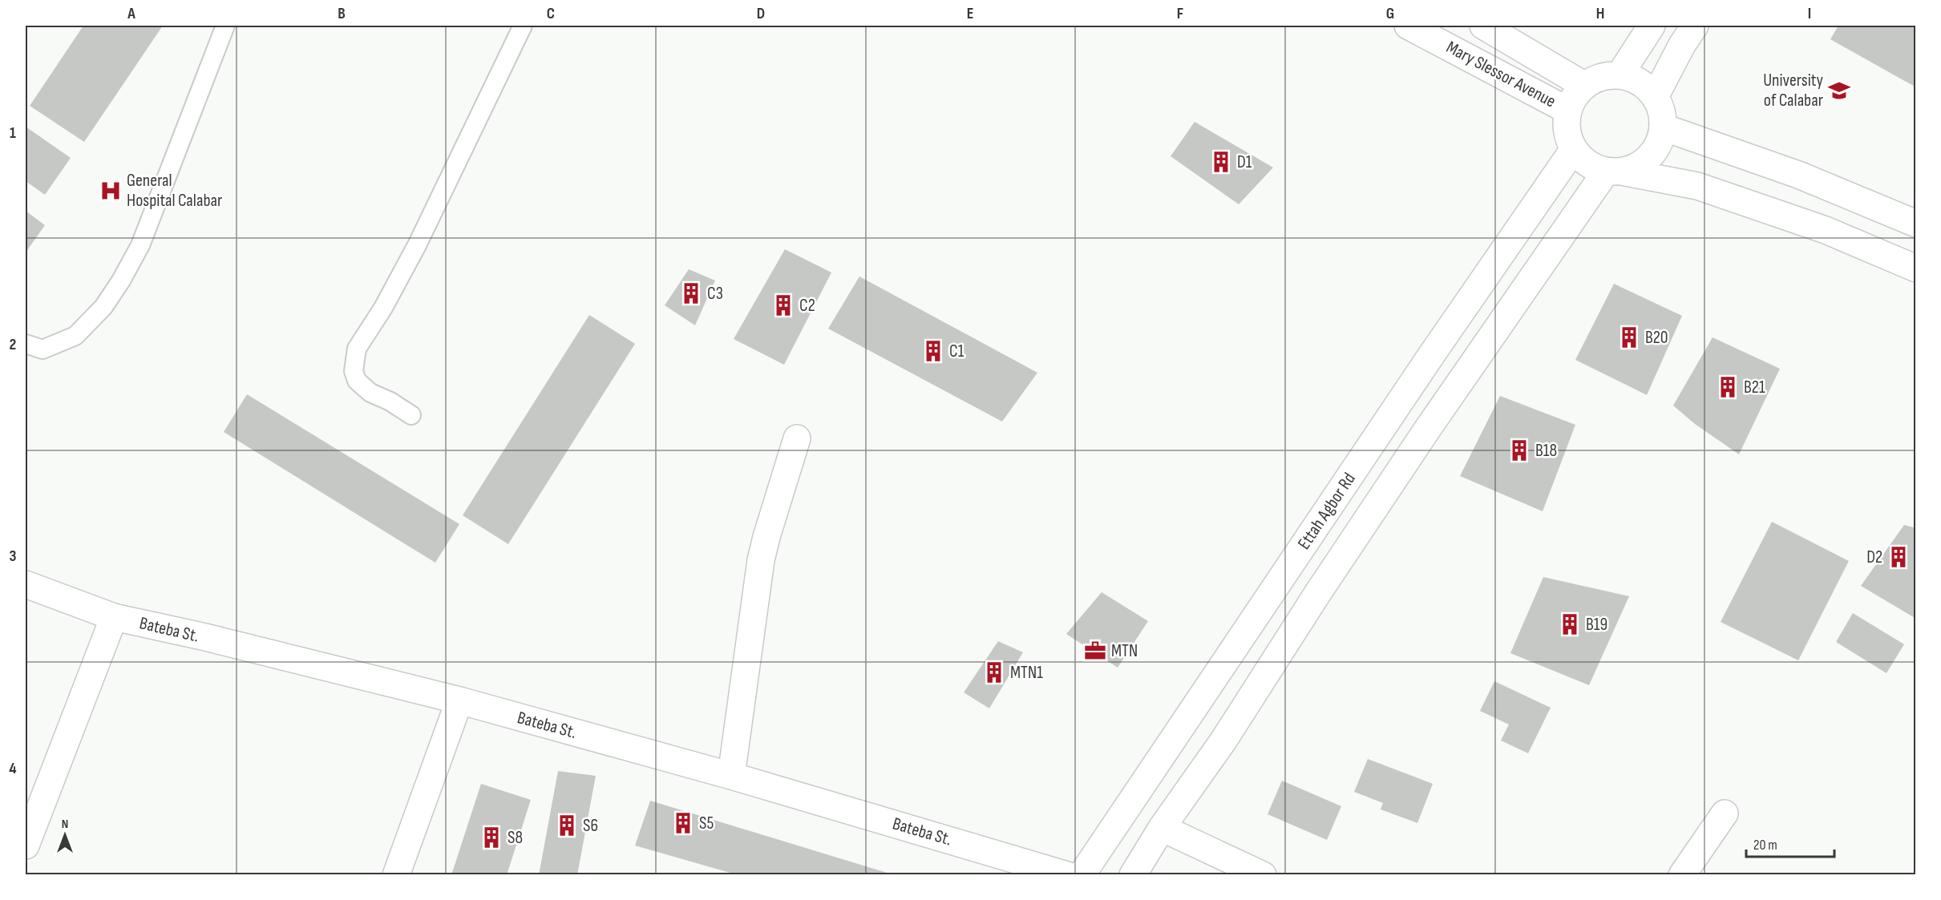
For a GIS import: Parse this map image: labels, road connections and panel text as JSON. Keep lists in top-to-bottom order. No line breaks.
{"streets":{"street":["Mary Slessor Avenue","Ettah Agbor Rd","Bateba St."]},"crossings":[["Mary Slessor Avenue","Ettah Agbor Rd"]],"places":{"school or university":["University of Calabar"],"building":["D1","C3","C2","B20","C1","B21","B18","D2","B19","MTN1","S5","S6","S8"],"hospital":["General Hospital Calabar"],"office":["MTN"]},"scale_bar":"20 m","north":"top","grid":{"columns":["A","B","C","D","E","F","G","H","I"],"rows":["1","2","3","4"]}}
